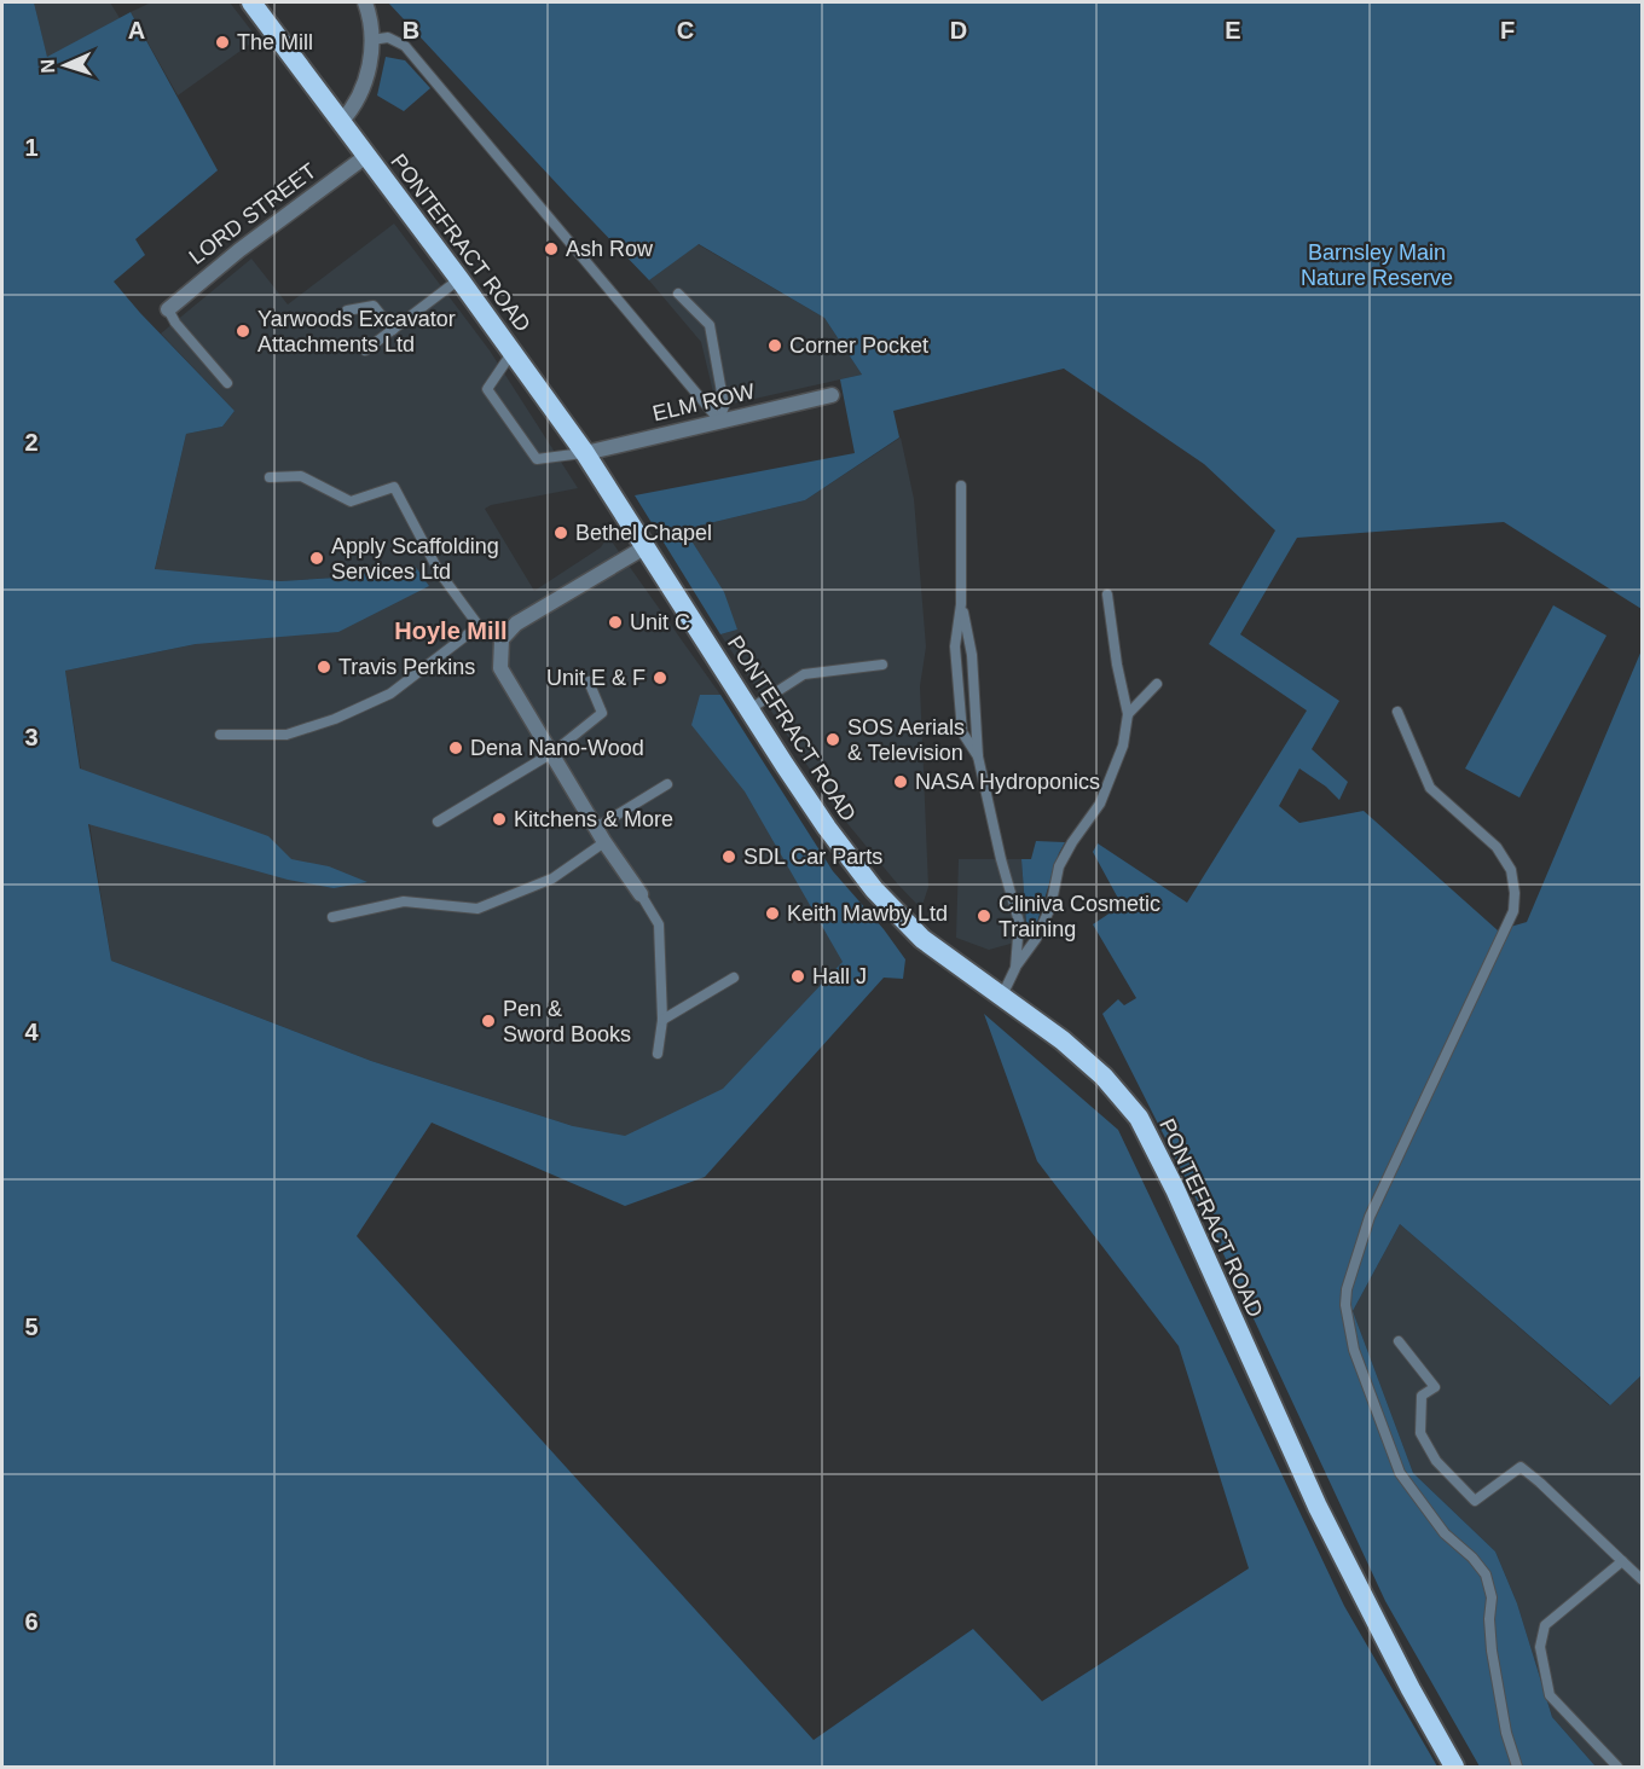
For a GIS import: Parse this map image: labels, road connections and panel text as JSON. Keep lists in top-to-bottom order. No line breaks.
{"streets":{"highway":["PONTEFRACT ROAD"],"street":["LORD STREET","ELM ROW"]},"crossings":[["LORD STREET","PONTEFRACT ROAD"],["PONTEFRACT ROAD","ELM ROW"]],"districts":["Hoyle Mill"],"parks":["Barnsley Main Nature Reserve"],"places":["The Mill","Ash Row","Yarwoods Excavator Attachments Ltd","Corner Pocket","Bethel Chapel","Apply Scaffolding Services Ltd","Unit C","Travis Perkins","Unit E & F","SOS Aerials & Television","Dena Nano-Wood","NASA Hydroponics","Kitchens & More","SDL Car Parts","Keith Mawby Ltd","Cliniva Cosmetic Training","Hall J","Pen & Sword Books"],"north":"left","grid":{"columns":["A","B","C","D","E","F"],"rows":["1","2","3","4","5","6"]}}
